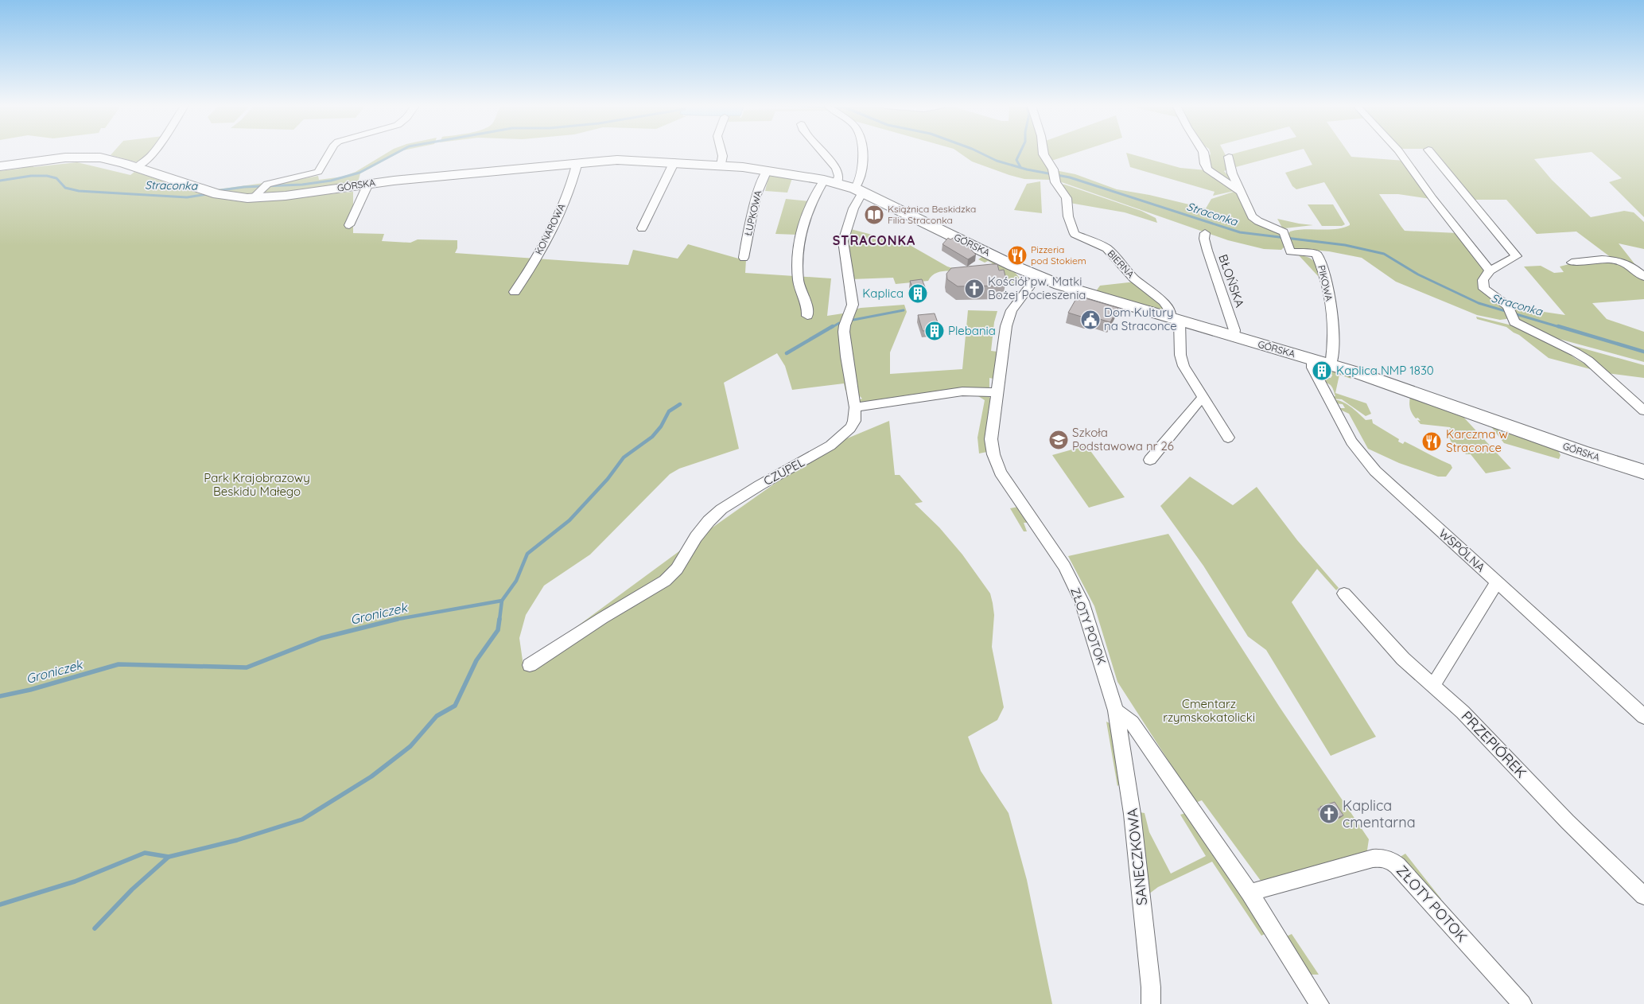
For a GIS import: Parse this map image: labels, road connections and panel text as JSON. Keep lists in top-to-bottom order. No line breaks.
{"streets":{"street":["GÓRSKA","ŁUPKOWA","KONAROWA","BIERNA","BŁOŃSKA","PIKOWA","CZUPEL","WSPÓLNA","ZŁOTY POTOK","PRZEPIÓREK","SANECZKOWA"]},"crossings":[["GÓRSKA","ŁUPKOWA"],["GÓRSKA","KONAROWA"],["GÓRSKA","BIERNA"],["GÓRSKA","BŁOŃSKA"],["GÓRSKA","PIKOWA"],["GÓRSKA","CZUPEL"],["GÓRSKA","WSPÓLNA"],["GÓRSKA","ZŁOTY POTOK"],["ZŁOTY POTOK","SANECZKOWA"]],"districts":["STRACONKA"],"water":["Straconka","Groniczek"],"parks":["Park Krajobrazowy Beskidu Małego","Cmentarz rzymskokatolicki"],"places":{"library":["Książnica Beskidzka Filia Straconka"],"restaurant":["Pizzeria pod Stokiem","Karczma w Straconce"],"church":["Kościół pw. Matki Bożej Pocieszenia","Kaplica cmentarna"],"building":["Kaplica","Plebania","Kaplica NMP 1830"],"public building":["Dom Kultury na Straconce"],"school or university":["Szkoła Podstawowa nr 26"]}}
